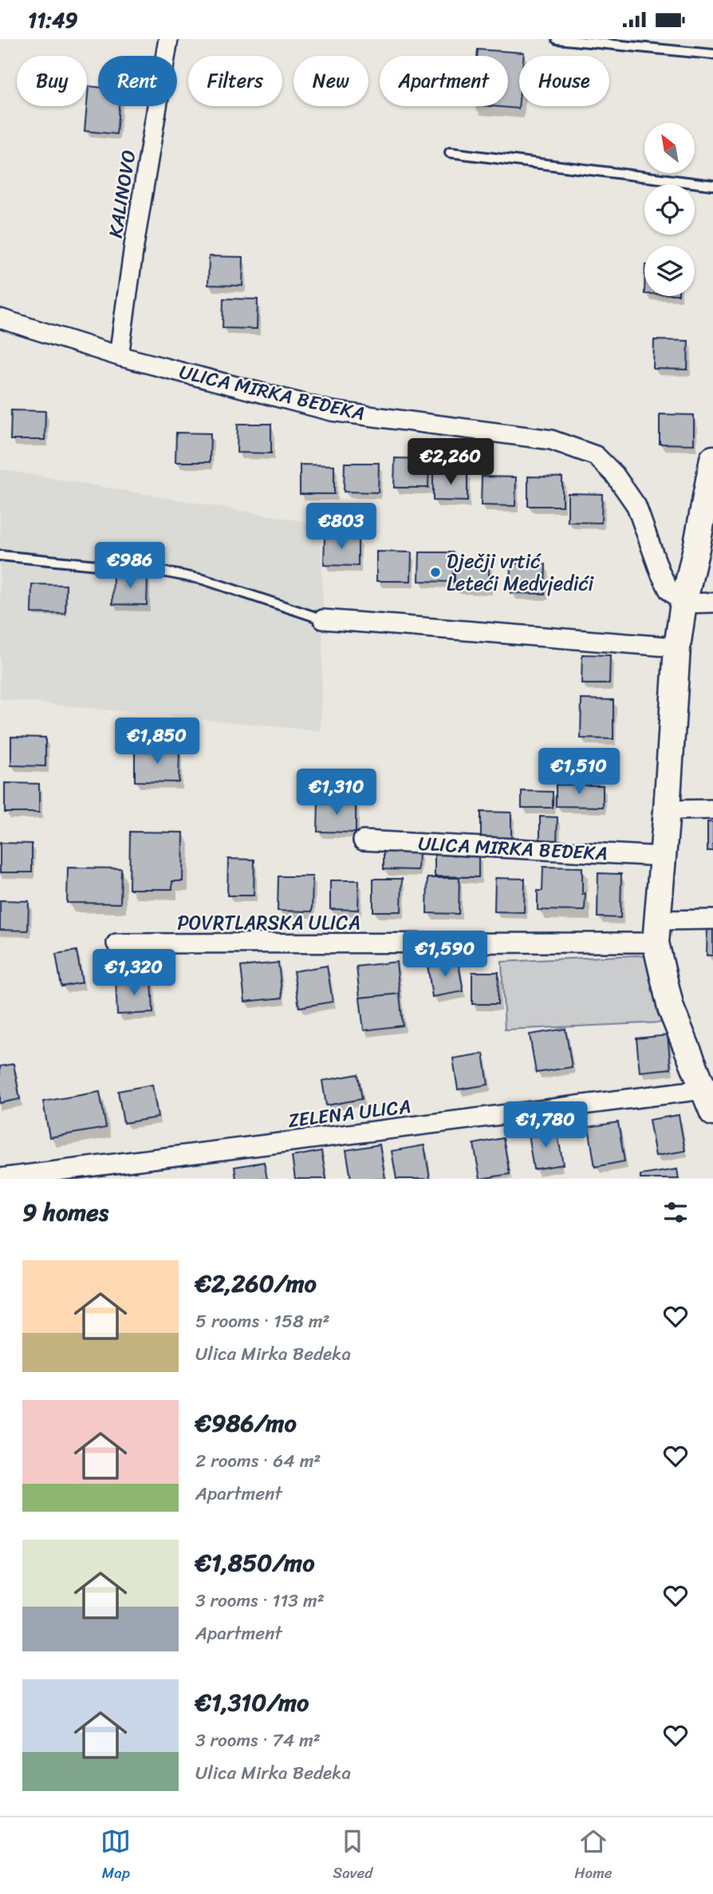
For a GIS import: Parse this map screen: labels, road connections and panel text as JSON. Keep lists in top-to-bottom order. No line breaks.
{"streets":{"street":["KALINOVO","ULICA MIRKA BEDEKA","POVRTLARSKA ULICA","ZELENA ULICA"]},"crossings":[["KALINOVO","ULICA MIRKA BEDEKA"]],"places":["Dječji vrtić Leteći Medvjedići"],"north":"top left","page":{"status":"11:49","chip":["Buy","Rent","Filters","New","Apartment","House"],"price":["€2,260","€803","€986","€1,850","€1,510","€1,310","€1,590","€1,320","€1,780"],"heading":"9 homes","list":[{"name":"€2,260/mo","note":"5 rooms · 158 m² · Ulica Mirka Bedeka"},{"name":"€986/mo","note":"2 rooms · 64 m² · Apartment"},{"name":"€1,850/mo","note":"3 rooms · 113 m² · Apartment"},{"name":"€1,310/mo","note":"3 rooms · 74 m² · Ulica Mirka Bedeka"}],"tabs":["Map","Saved","Home"]}}
